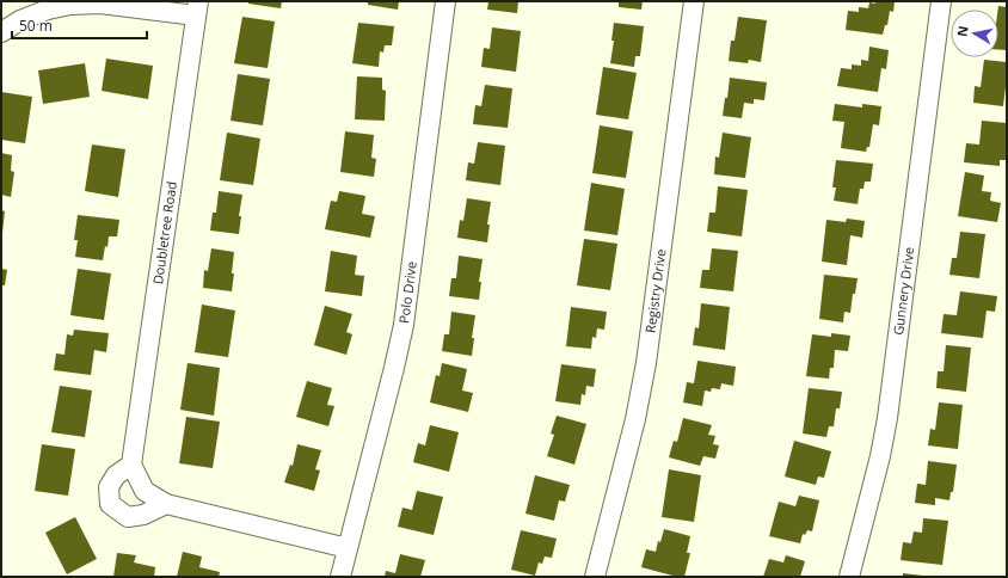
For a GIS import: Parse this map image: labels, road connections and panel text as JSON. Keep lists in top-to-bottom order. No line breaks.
{"streets":{"street":["Doubletree Road","Gunnery Drive","Polo Drive","Registry Drive"]},"scale_bar":"50 m","north":"left"}
